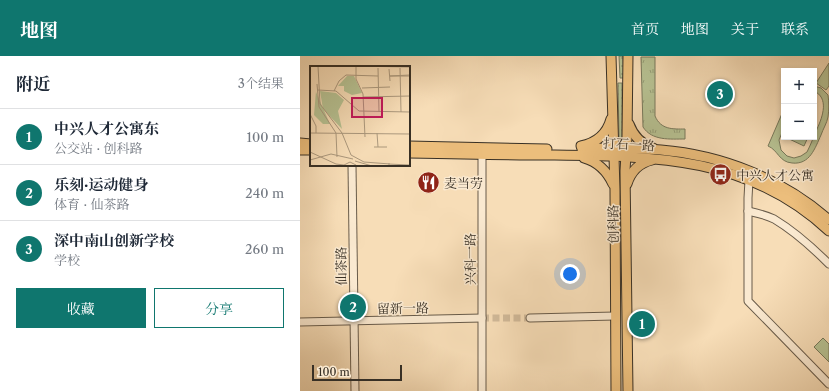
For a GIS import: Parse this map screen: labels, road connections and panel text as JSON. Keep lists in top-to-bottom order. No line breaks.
{"streets":{"main road":["打石一路","创科路"],"street":["兴科一路","仙茶路","留新一路"]},"crossings":[["打石一路","创科路"],["打石一路","兴科一路"],["兴科一路","留新一路"],["仙茶路","留新一路"]],"places":{"bus stop":["中兴人才公寓"],"restaurant":["麦当劳"]},"scale_bar":"100 m","page":{"header":"地图","nav":["首页","地图","关于","联系"],"heading":["附近","3个结果"],"map_buttons":["+","−"],"pins":["3","2","1"],"list":[{"mark":"1","name":"中兴人才公寓东","note":"公交站 · 创科路","value":"100 m"},{"mark":"2","name":"乐刻·运动健身","note":"体育 · 仙茶路","value":"240 m"},{"mark":"3","name":"深中南山创新学校","note":"学校","value":"260 m"}],"buttons":["收藏","分享"],"scale":"100 m"}}
